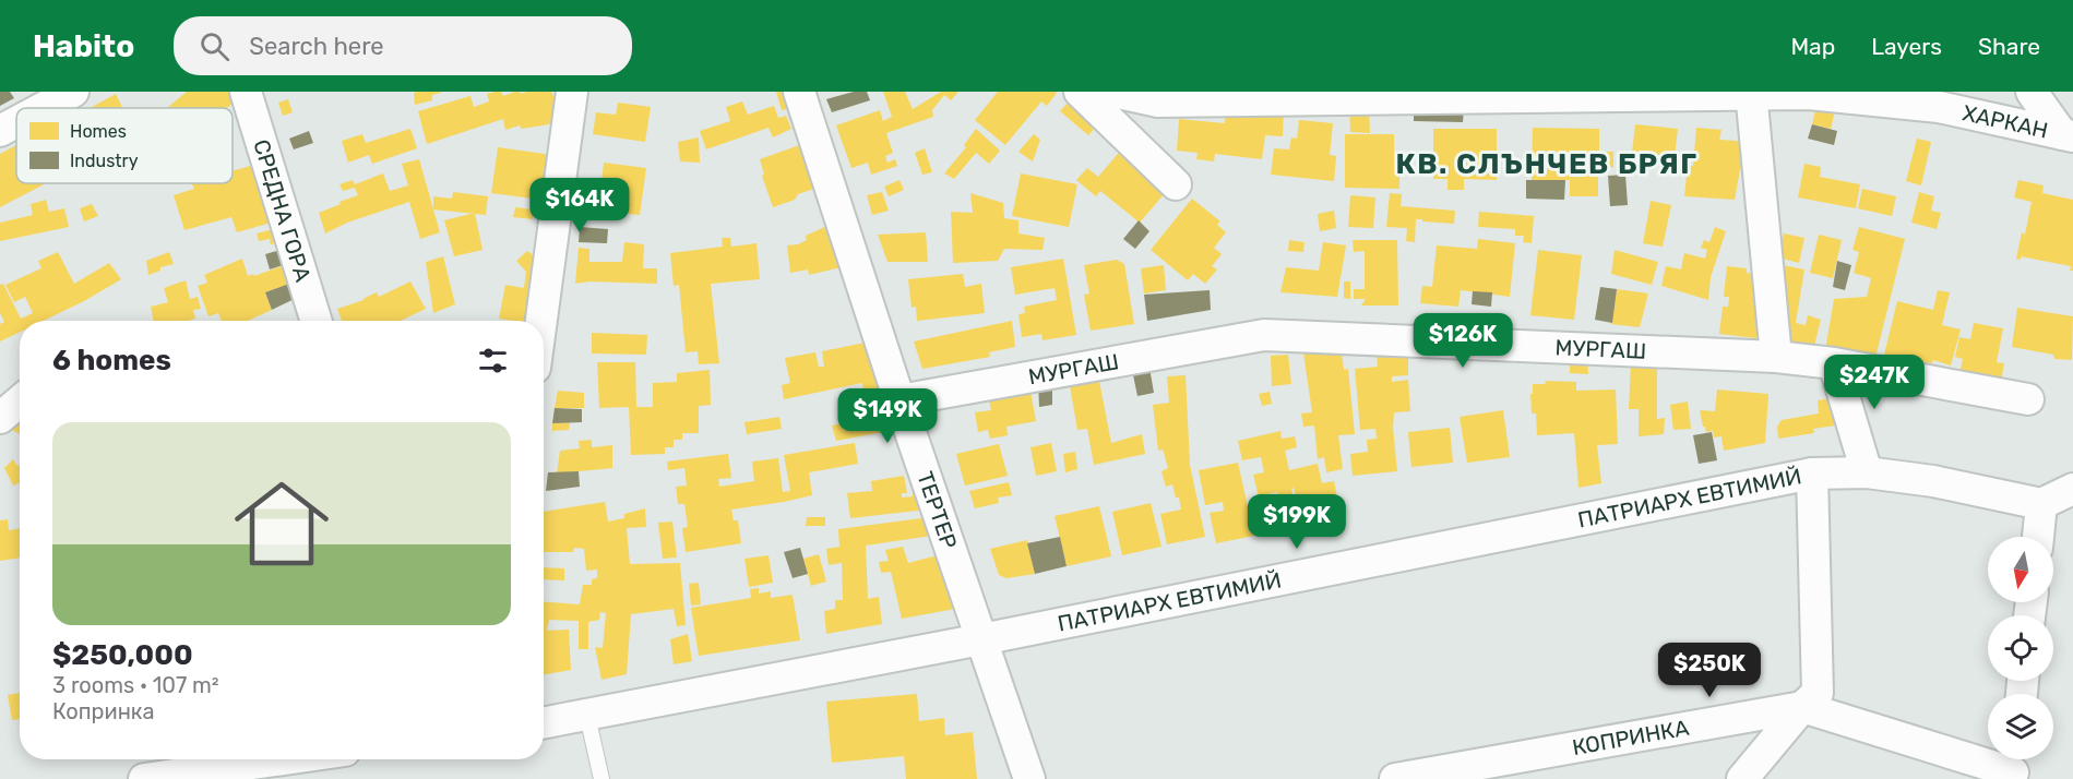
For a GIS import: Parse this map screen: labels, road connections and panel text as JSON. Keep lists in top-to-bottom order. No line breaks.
{"streets":{"street":["ХАРКАН","СРЕДНА ГОРА","МУРГАШ","ПАТРИАРХ ЕВТИМИЙ","ТЕРТЕР","КОПРИНКА"]},"crossings":[["МУРГАШ","ТЕРТЕР"],["ПАТРИАРХ ЕВТИМИЙ","ТЕРТЕР"]],"districts":["КВ. СЛЪНЧЕВ БРЯГ"],"legend":["Homes","Industry"],"north":"bottom","page":{"header":"Habito","search":"Search here","nav":["Map","Layers","Share"],"price":["$164K","$126K","$247K","$149K","$199K","$250K"],"heading":"6 homes","list":[{"name":"$250,000","note":"3 rooms · 107 m² · Копринка"}]}}
